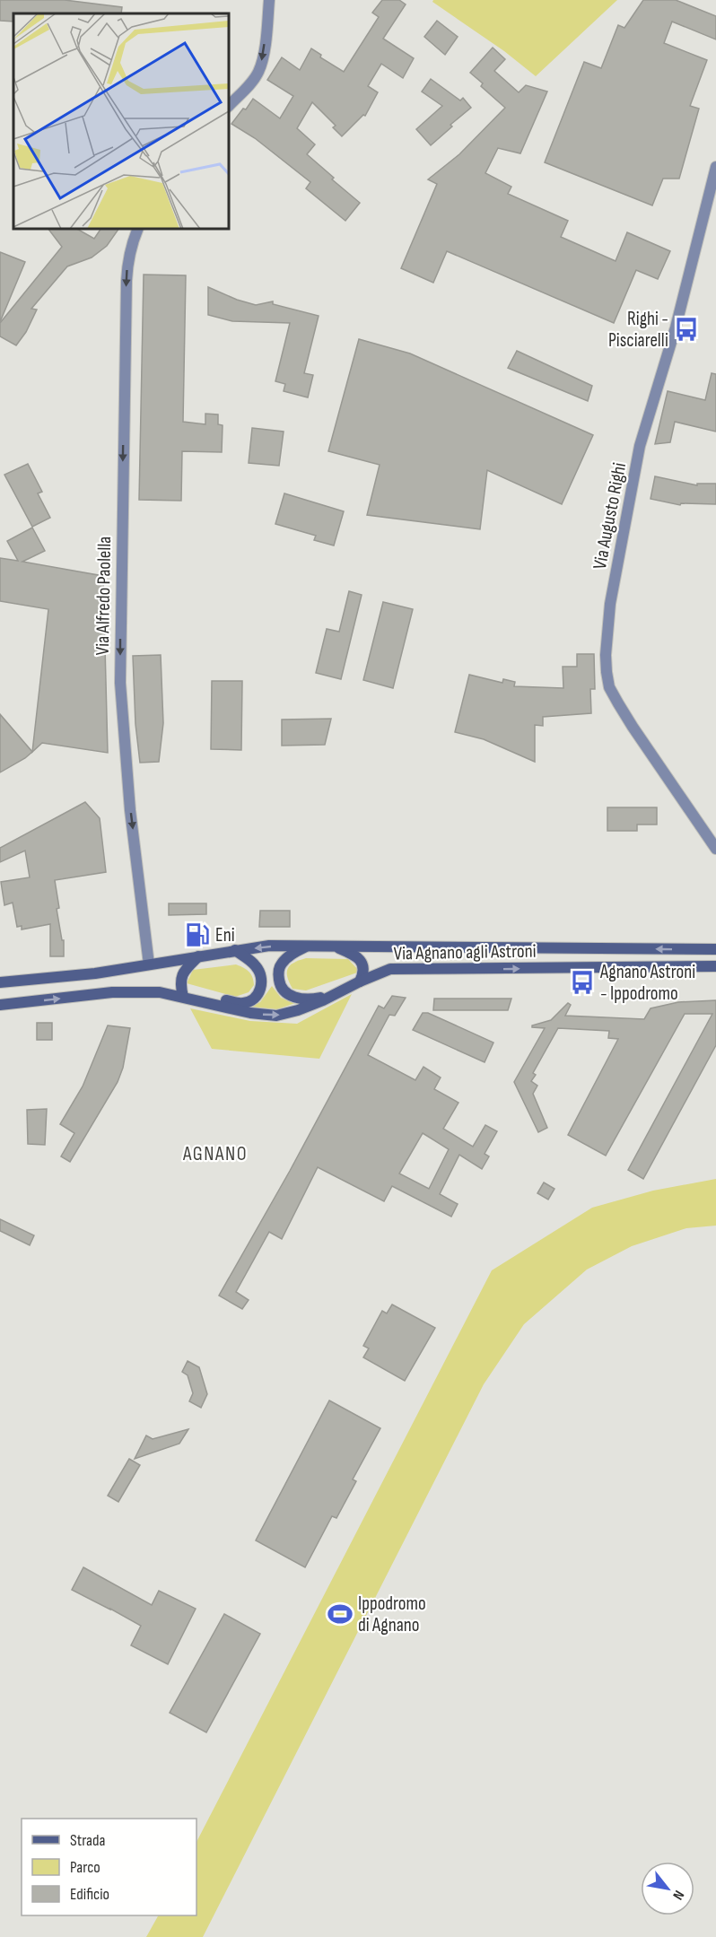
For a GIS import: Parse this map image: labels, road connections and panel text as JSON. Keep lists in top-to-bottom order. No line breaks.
{"streets":{"main road":["Via Agnano agli Astroni"],"street":["Via Augusto Righi","Via Alfredo Paolella"]},"crossings":[["Via Alfredo Paolella","Via Agnano agli Astroni"]],"one_way":["Via Alfredo Paolella"],"districts":["AGNANO"],"places":{"bus stop":["Righi - Pisciarelli","Agnano Astroni - Ippodromo"],"fuel station":["Eni"],"sports":["Ippodromo di Agnano"]},"legend":["Strada","Parco","Edificio"],"north":"bottom right"}
